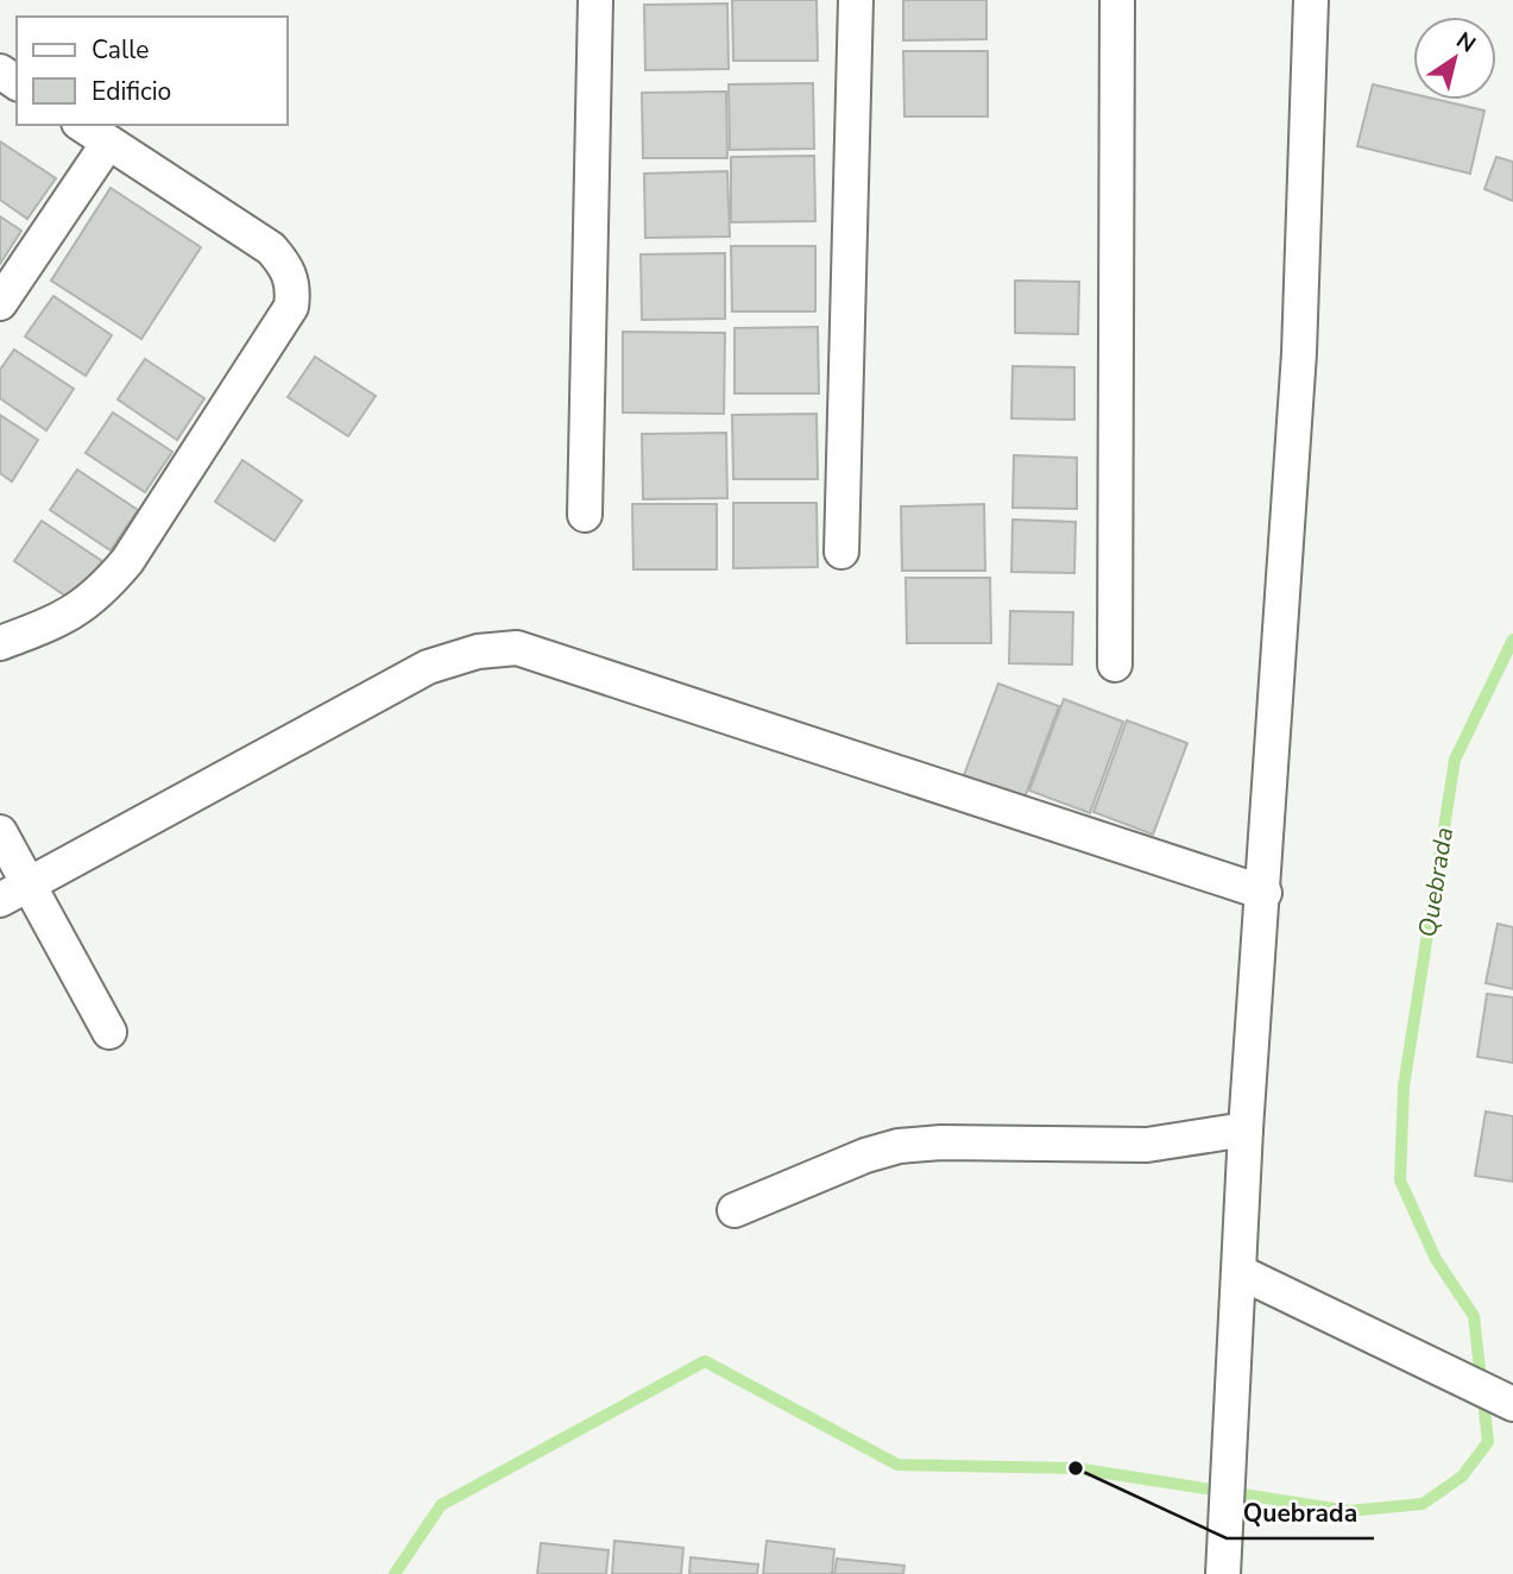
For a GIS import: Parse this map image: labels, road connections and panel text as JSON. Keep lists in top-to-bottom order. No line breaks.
{"water":["Quebrada"],"places":["Quebrada"],"legend":["Calle","Edificio"],"north":"top right"}
